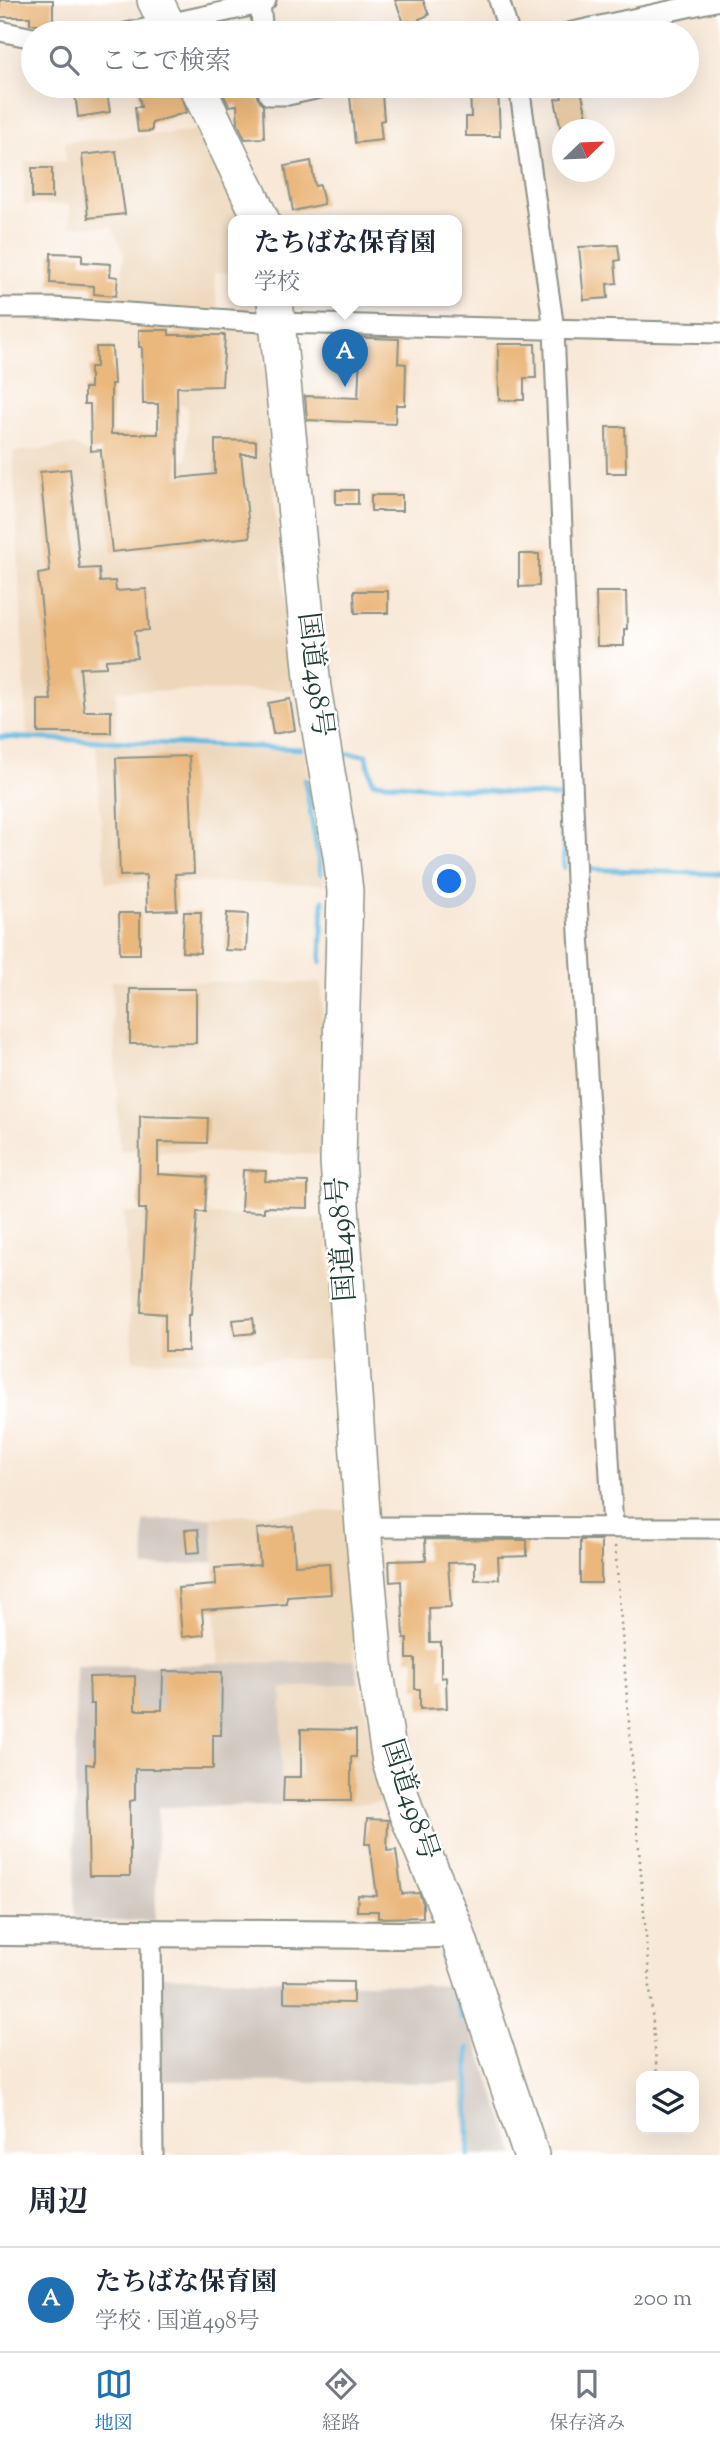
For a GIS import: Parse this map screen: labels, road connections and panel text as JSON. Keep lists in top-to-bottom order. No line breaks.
{"streets":{"highway":["国道498号"]},"north":"top right","page":{"search":"ここで検索","popup":["たちばな保育園","学校"],"pins":"A","heading":"周辺","list":[{"mark":"A","name":"たちばな保育園","note":"学校 · 国道498号","value":"200 m"}],"nav":["地図","経路","保存済み"]}}
